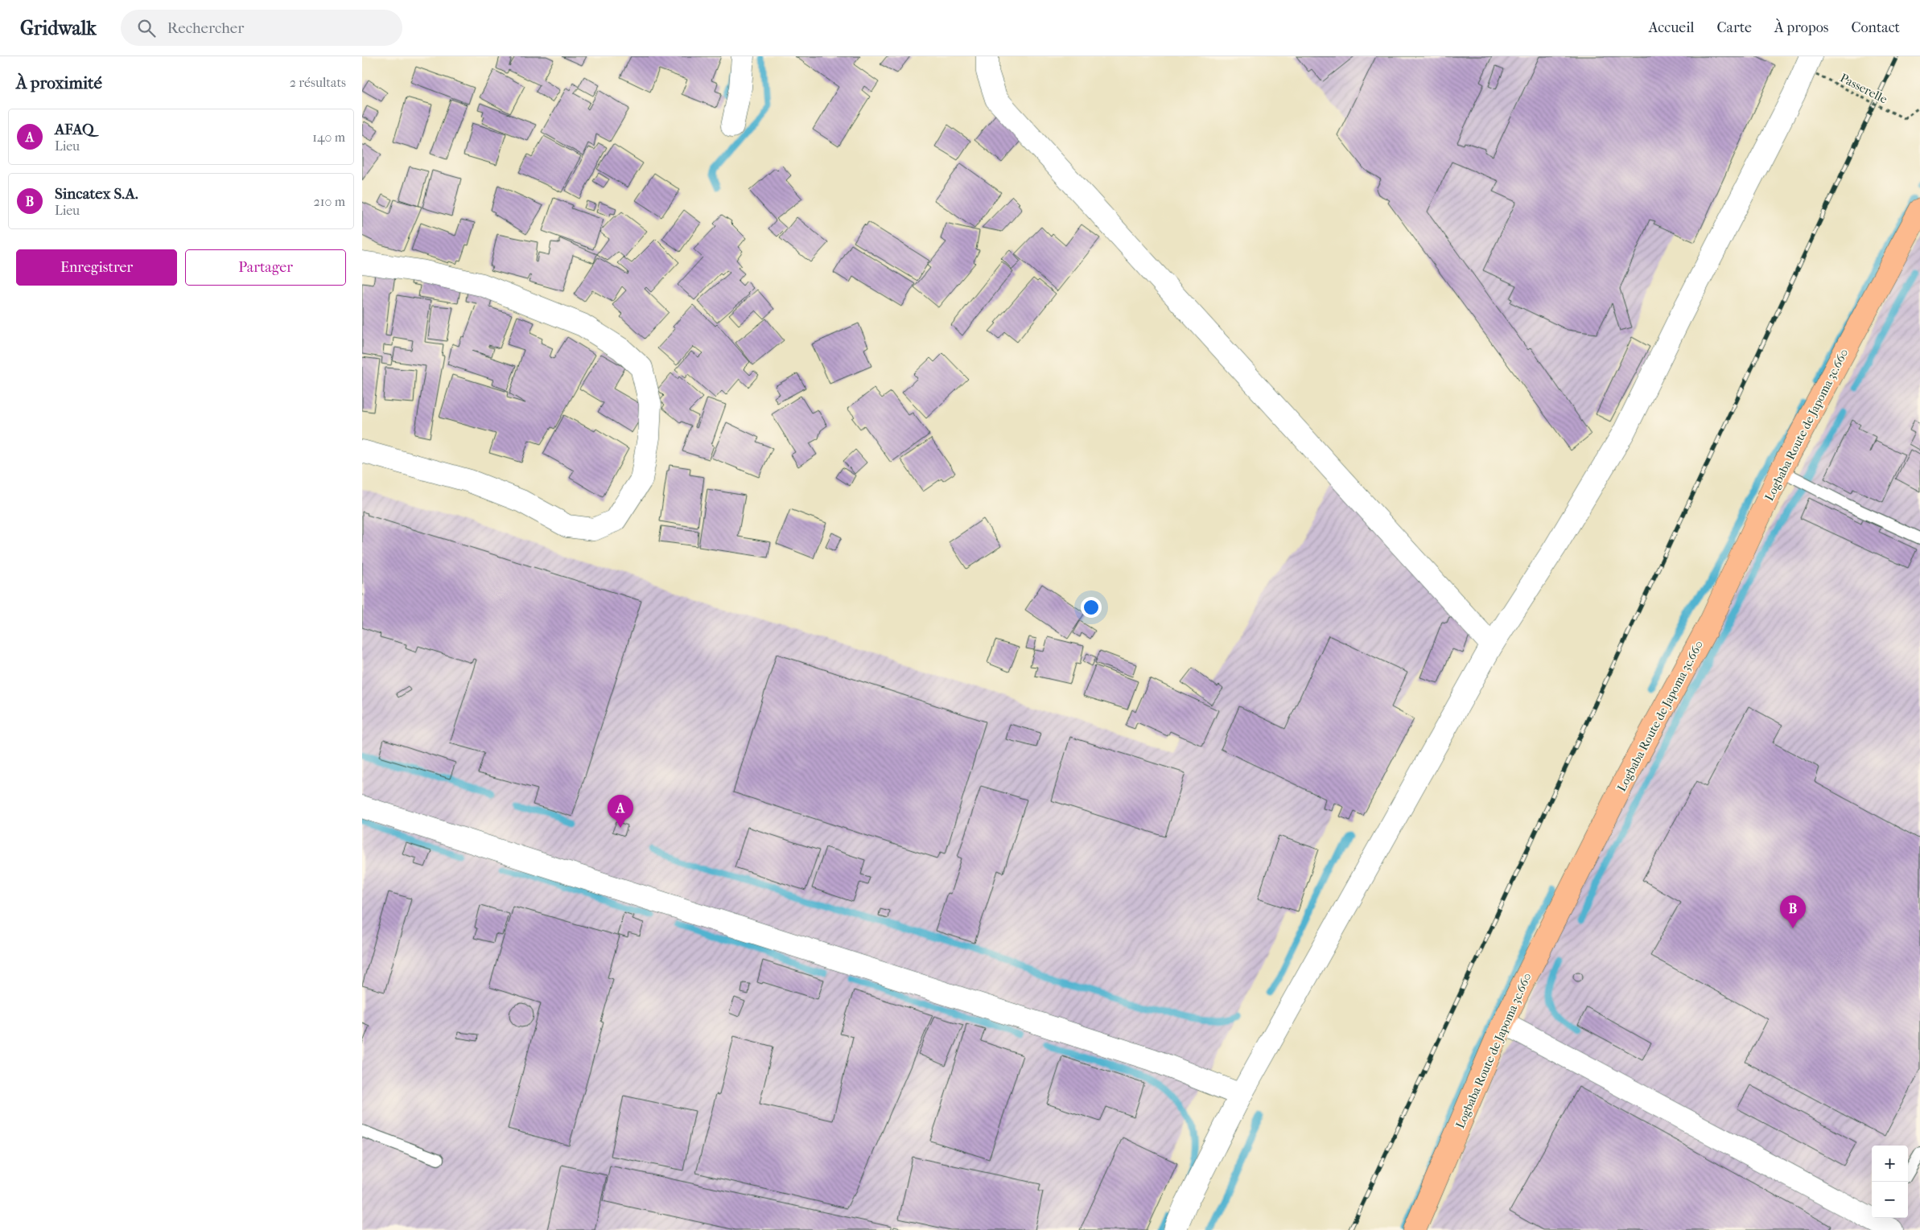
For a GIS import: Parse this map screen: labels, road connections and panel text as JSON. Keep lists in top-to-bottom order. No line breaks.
{"streets":{"main road":["Logbaba Route de Japoma 3c.660"],"path":["Passerelle"]},"page":{"header":"Gridwalk","search":"Rechercher","nav":["Accueil","Carte","À propos","Contact"],"heading":["À proximité","2 résultats"],"list":[{"mark":"A","name":"AFAQ","note":"Lieu","value":"140 m"},{"mark":"B","name":"Sincatex S.A.","note":"Lieu","value":"210 m"}],"buttons":["Enregistrer","Partager"],"pins":["A","B"],"map_buttons":["+","−"]}}
